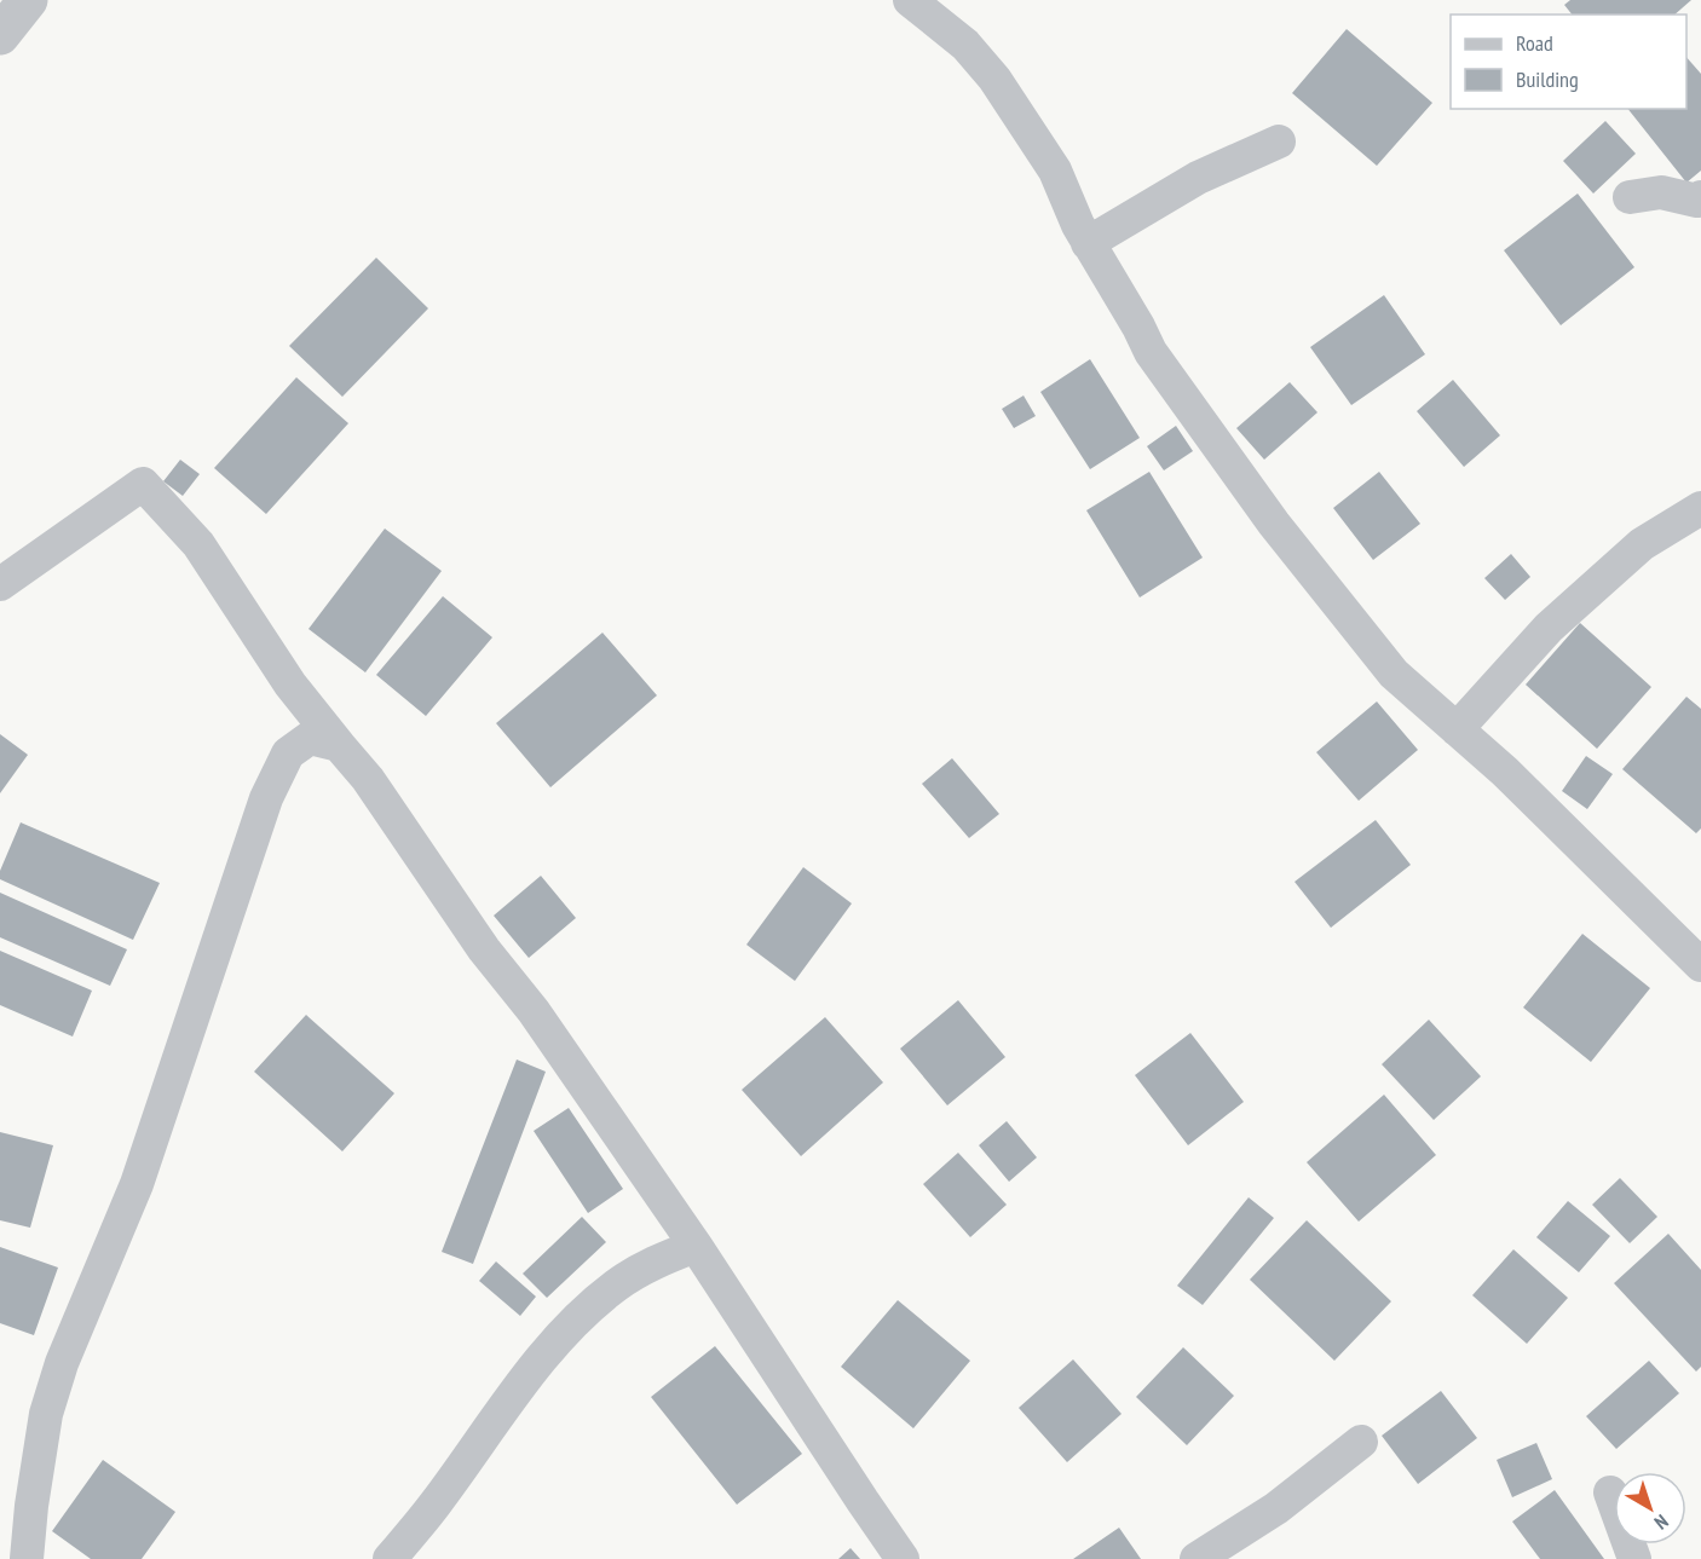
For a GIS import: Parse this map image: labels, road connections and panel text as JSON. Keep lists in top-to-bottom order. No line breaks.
{"legend":["Road","Building"],"north":"bottom right"}
